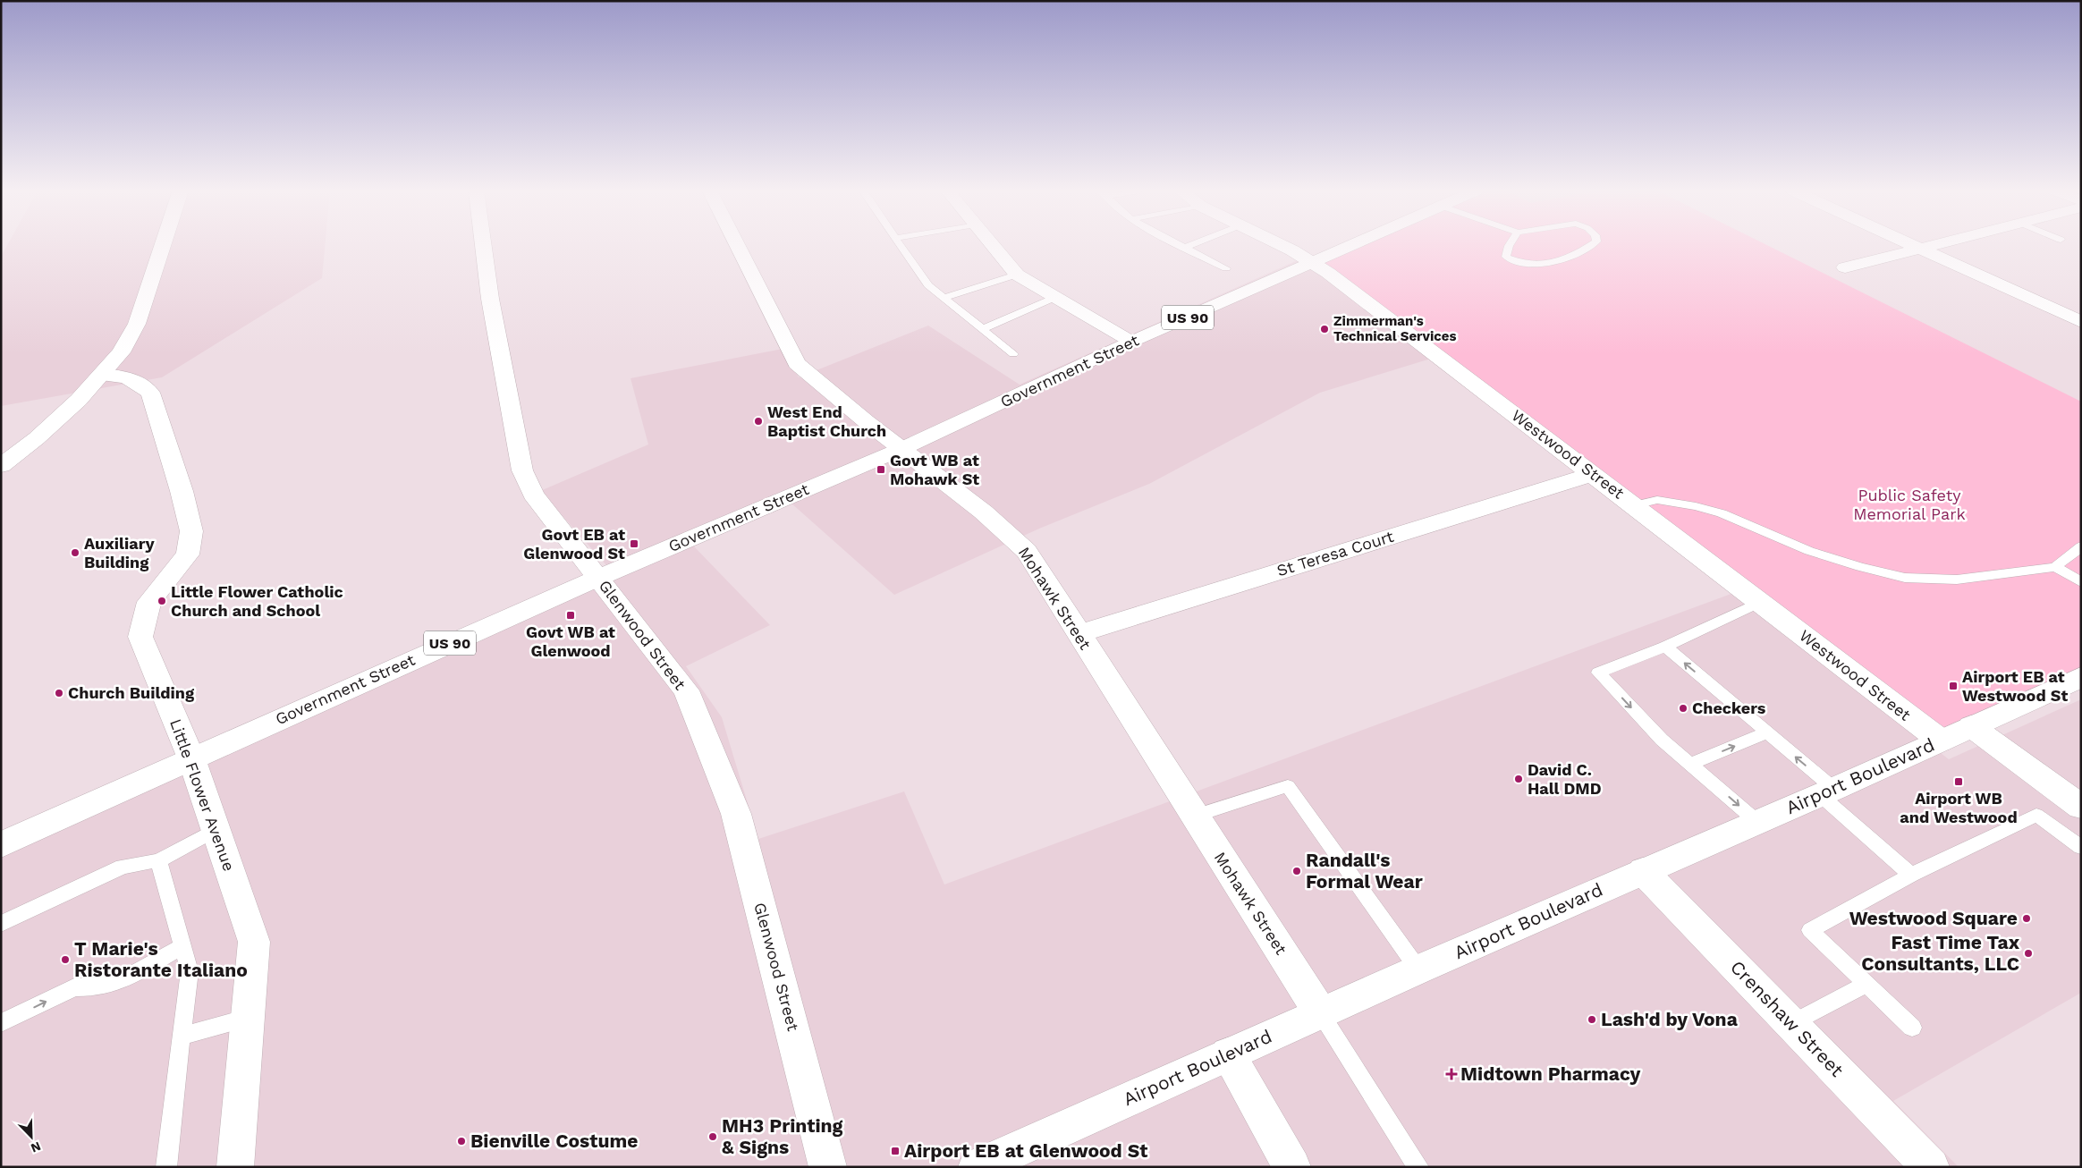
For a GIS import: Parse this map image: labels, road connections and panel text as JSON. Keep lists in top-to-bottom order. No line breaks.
{"streets":{"street":["US 90","Government Street","Westwood Street","St Teresa Court","Mohawk Street","Glenwood Street","Airport Boulevard","Little Flower Avenue","Crenshaw Street"]},"crossings":[["Government Street","Westwood Street"],["Government Street","Mohawk Street"],["Government Street","Glenwood Street"],["Government Street","Little Flower Avenue"],["Westwood Street","St Teresa Court"],["Westwood Street","Airport Boulevard"],["St Teresa Court","Mohawk Street"],["Mohawk Street","Airport Boulevard"],["Airport Boulevard","Crenshaw Street"]],"parks":["Public Safety Memorial Park"],"places":{"other":["Zimmerman's Technical Services","West End Baptist Church","Auxiliary Building","Little Flower Catholic Church and School","Church Building","Checkers","David C. Hall DMD","Randall's Formal Wear","Westwood Square","Fast Time Tax Consultants, LLC","T Marie's Ristorante Italiano","Lash'd by Vona","MH3 Printing & Signs","Bienville Costume"],"transit":["Govt WB at Mohawk St","Govt EB at Glenwood St","Govt WB at Glenwood","Airport EB at Westwood St","Airport WB and Westwood","Airport EB at Glenwood St"],"health":["Midtown Pharmacy"]},"north":"bottom right"}
